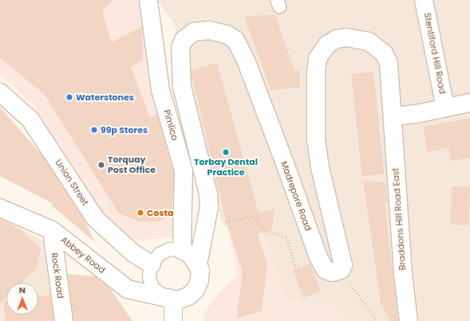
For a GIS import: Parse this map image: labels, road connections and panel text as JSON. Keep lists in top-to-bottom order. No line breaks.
{"streets":{"street":["Stentiford Hill Road","Pimlico","Union Street","Madrepore Road","Braddons Hill Road East","Abbey Road","Rock Road"]},"crossings":[["Pimlico","Union Street"],["Pimlico","Madrepore Road"],["Pimlico","Abbey Road"],["Union Street","Madrepore Road"],["Union Street","Abbey Road"],["Madrepore Road","Abbey Road"],["Abbey Road","Rock Road"]],"places":["Waterstones","99p Stores","Torbay Dental Practice","Torquay Post Office","Costa"],"north":"top"}
